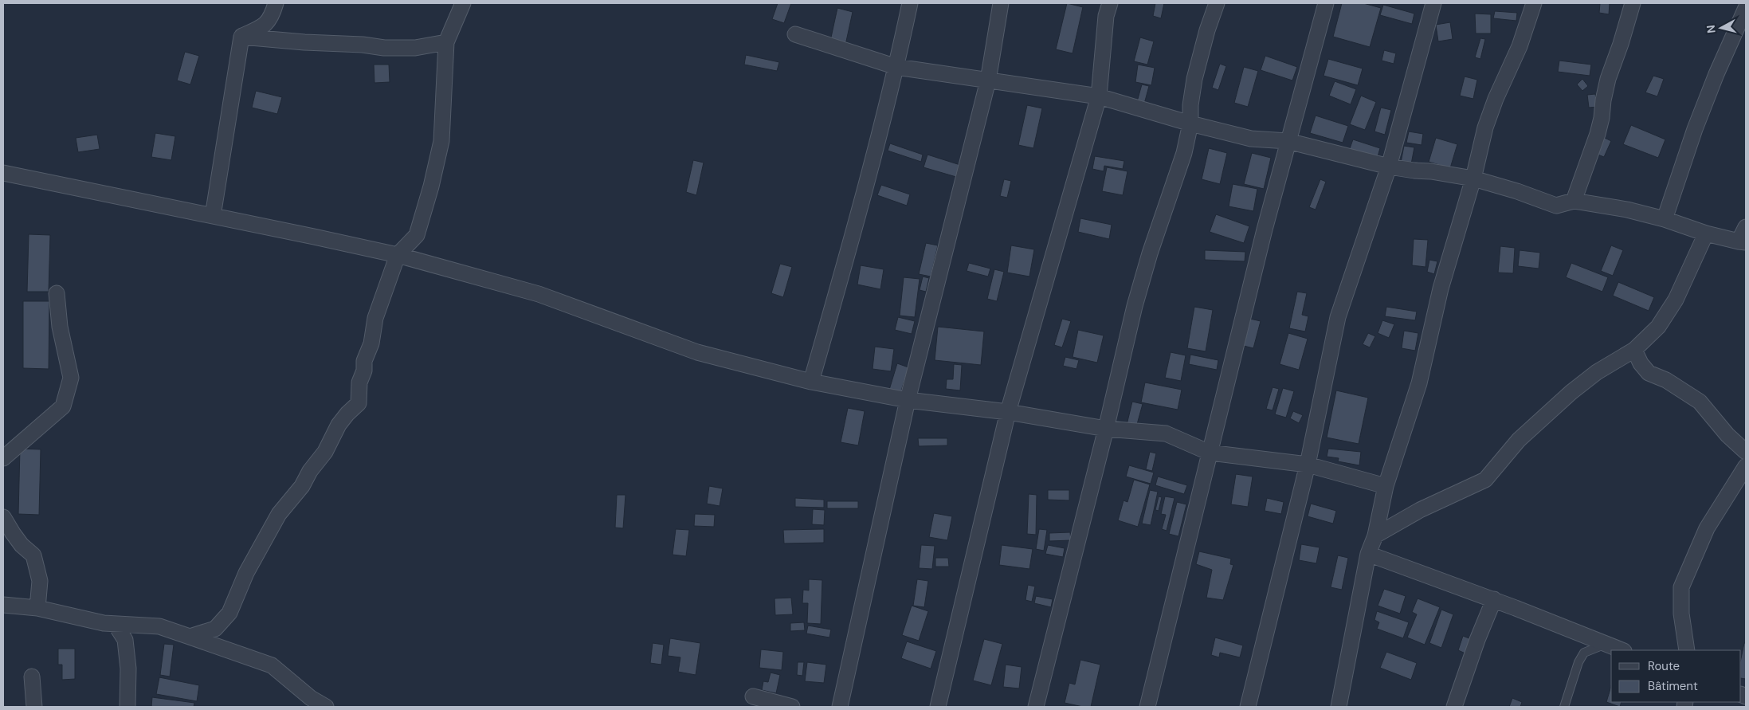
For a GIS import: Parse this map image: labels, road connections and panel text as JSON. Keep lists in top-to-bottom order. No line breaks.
{"legend":["Route","Bâtiment"],"north":"left"}
